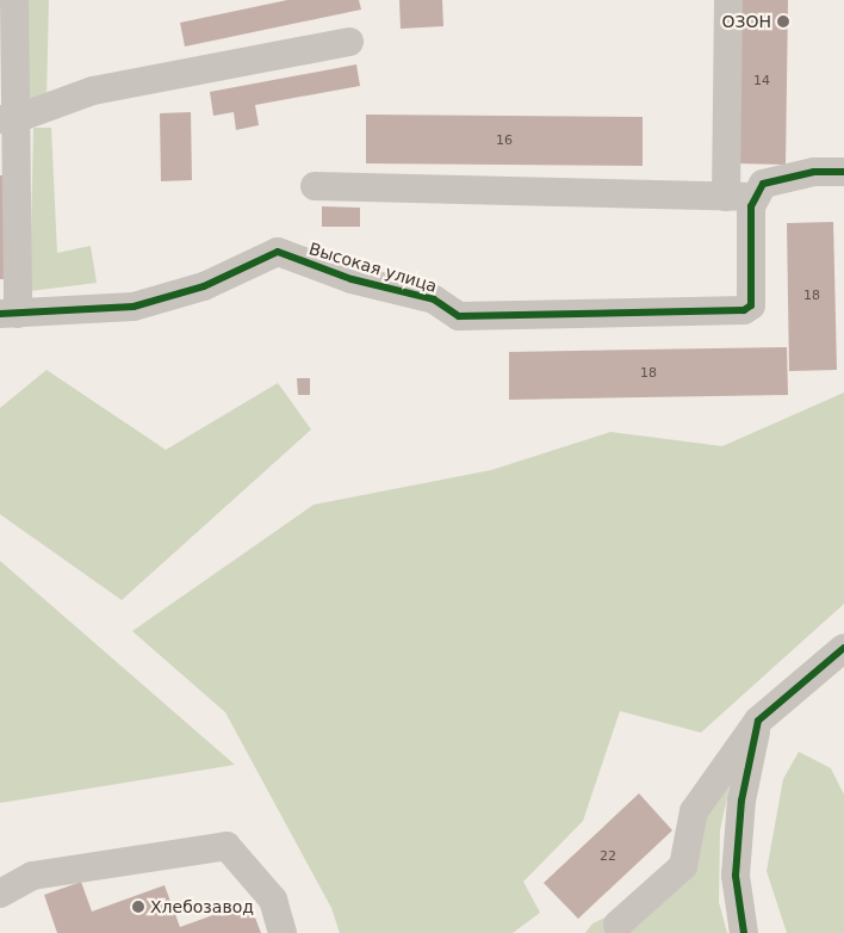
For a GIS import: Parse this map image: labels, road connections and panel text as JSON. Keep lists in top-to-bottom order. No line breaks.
{"streets":{"street":["Высокая улица"]},"places":["ОЗОН","Хлебозавод"],"house_numbers":["14","16","18","18","22"]}
